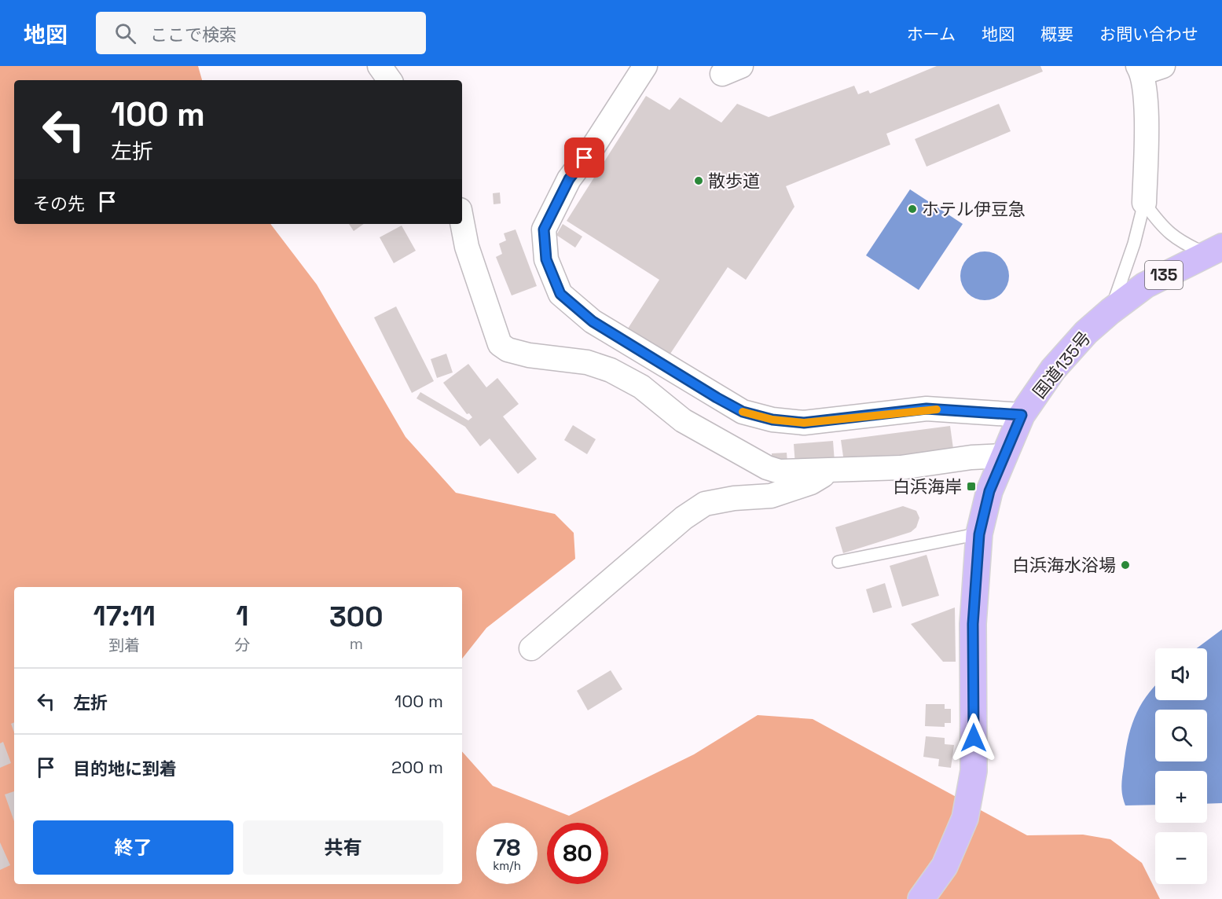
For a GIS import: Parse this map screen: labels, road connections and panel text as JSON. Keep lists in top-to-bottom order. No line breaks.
{"streets":{"highway":["135","国道135号"]},"places":{"other":["散歩道","ホテル伊豆急","白浜海水浴場"],"transit":["白浜海岸"]},"page":{"header":"地図","search":"ここで検索","nav":["ホーム","地図","概要","お問い合わせ"],"turn":["100 m","左折"],"then":"その先","eta":["17:11","到着","1","分","300","m"],"map_buttons":["+","−"],"list":[{"name":"左折","value":"100 m"},{"name":"目的地に到着","value":"200 m"}],"buttons":["終了","共有"],"speed":"78 km/h","limit":"80"}}
